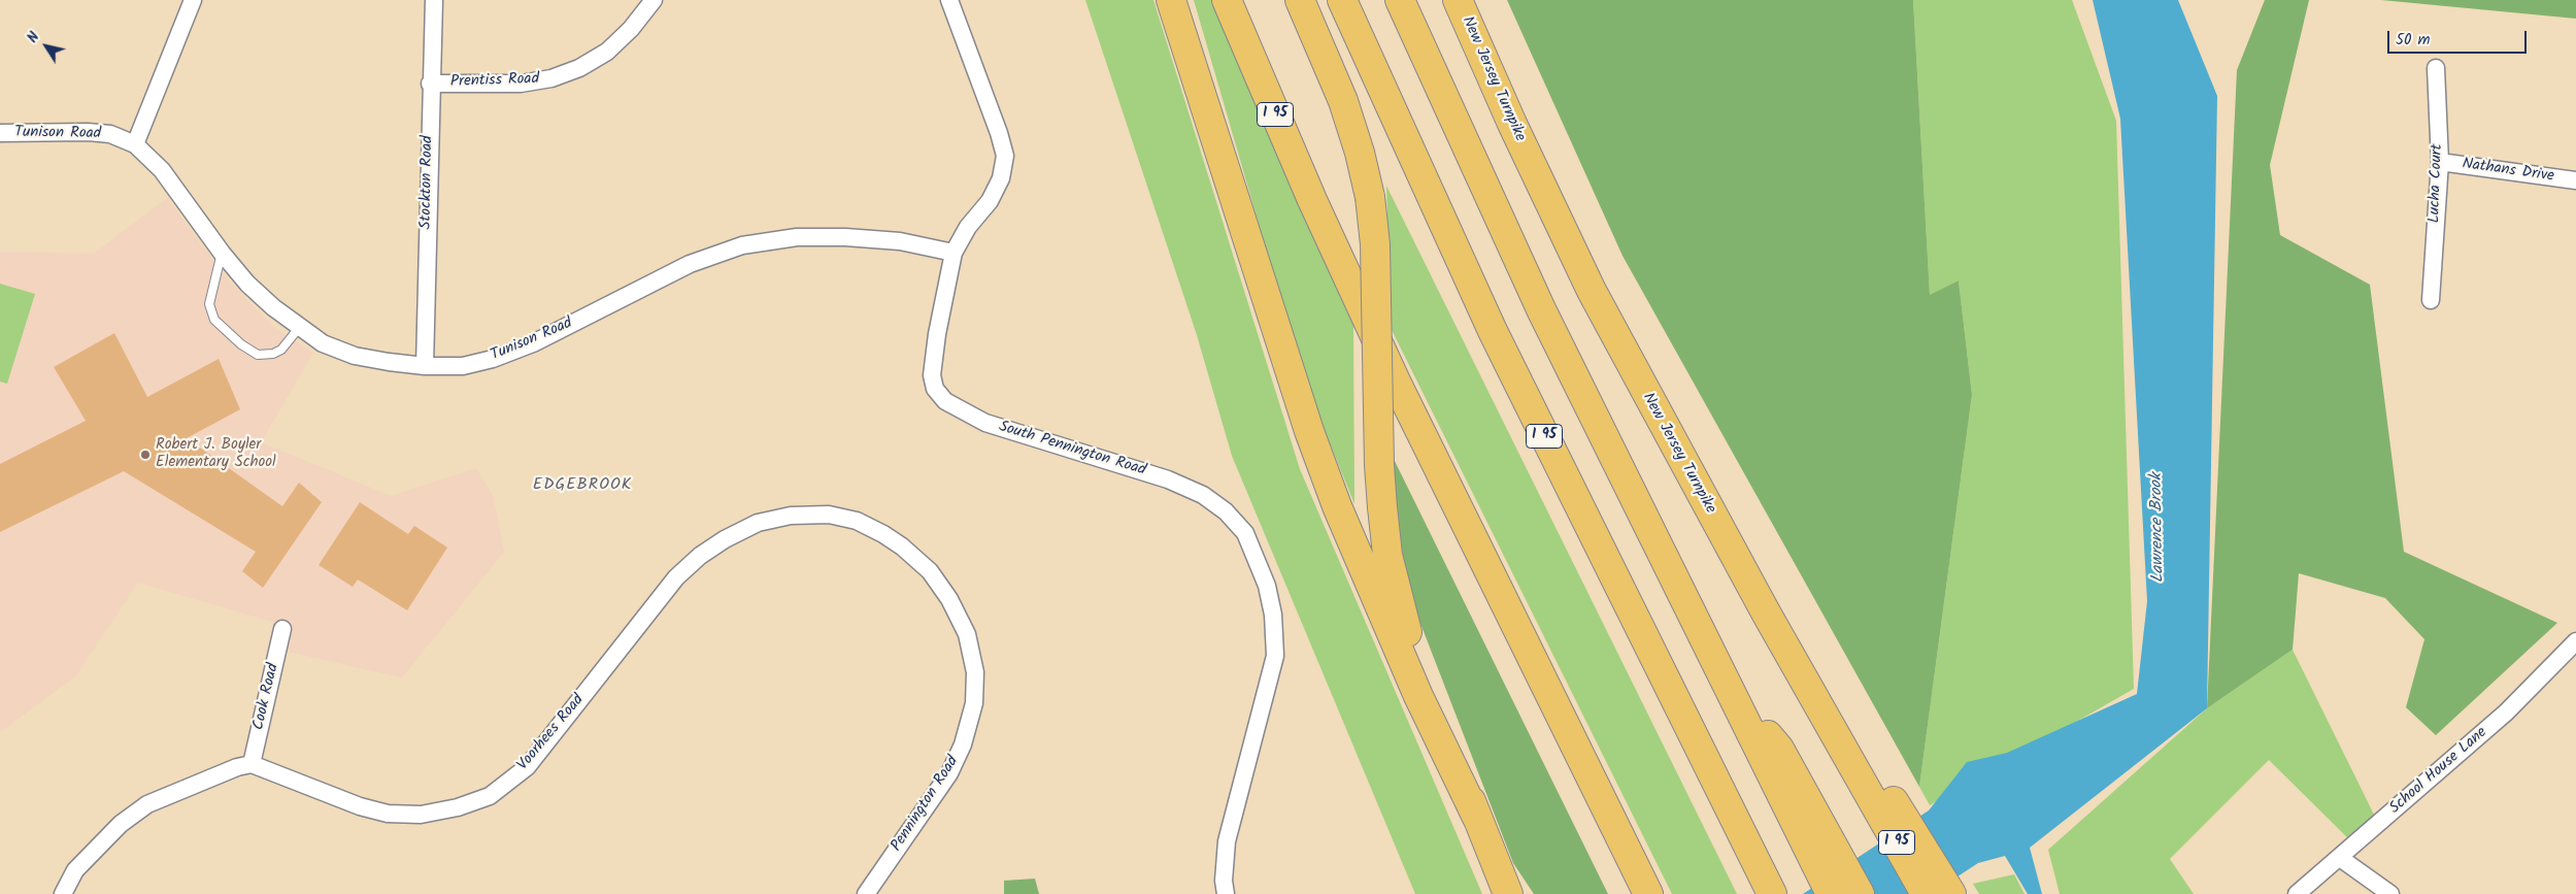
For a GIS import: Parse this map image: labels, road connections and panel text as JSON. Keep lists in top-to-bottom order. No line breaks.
{"streets":{"highway":["New Jersey Turnpike","I 95"],"street":["Prentiss Road","Tunison Road","Nathans Drive","Stockton Road","Lucha Court","South Pennington Road","Cook Road","Voorhees Road","School House Lane","Pennington Road"]},"crossings":[["New Jersey Turnpike","I 95"],["Prentiss Road","Stockton Road"],["Tunison Road","Stockton Road"],["Tunison Road","South Pennington Road"],["Nathans Drive","Lucha Court"],["Cook Road","Voorhees Road"],["Voorhees Road","Pennington Road"]],"districts":["EDGEBROOK"],"water":["Lawrence Brook"],"places":["Robert J. Boyler Elementary School"],"scale_bar":"50 m","north":"top left"}
